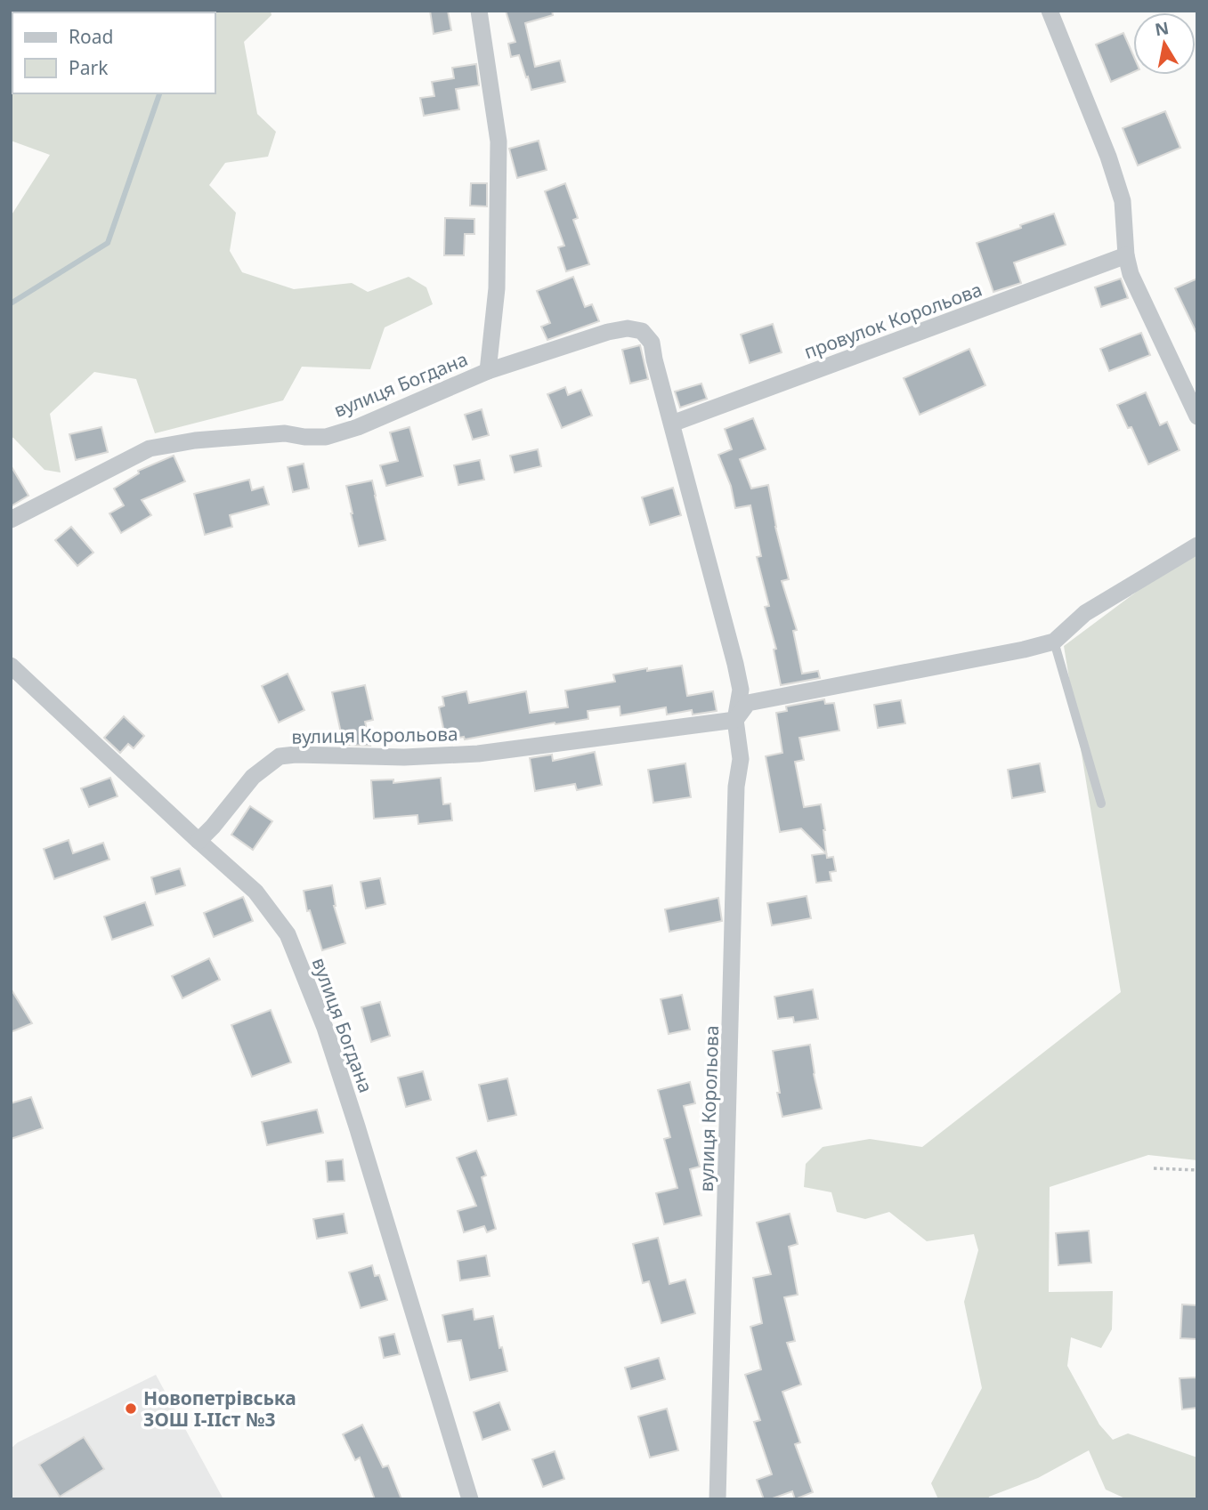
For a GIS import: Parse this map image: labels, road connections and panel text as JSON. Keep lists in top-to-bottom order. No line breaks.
{"streets":{"street":["провулок Корольова","вулиця Богдана","вулиця Корольова"]},"crossings":[["провулок Корольова","вулиця Корольова"],["вулиця Богдана","вулиця Корольова"]],"places":["Новопетрівська ЗОШ I-IIст №3"],"legend":["Road","Park"],"north":"top"}
